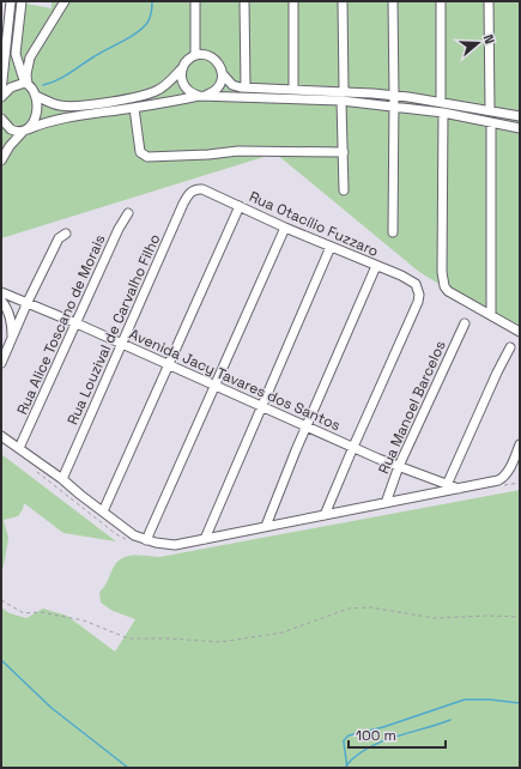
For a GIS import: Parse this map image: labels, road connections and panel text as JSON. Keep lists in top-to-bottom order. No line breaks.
{"streets":{"street":["Rua Otacílio Fuzzaro","Rua Alice Toscano de Morais","Rua Louzival de Carvalho Filho","Avenida Jacy Tavares dos Santos","Rua Manoel Barcelos"]},"crossings":[["Rua Otacílio Fuzzaro","Rua Louzival de Carvalho Filho"],["Rua Otacílio Fuzzaro","Avenida Jacy Tavares dos Santos"],["Rua Alice Toscano de Morais","Avenida Jacy Tavares dos Santos"],["Rua Louzival de Carvalho Filho","Avenida Jacy Tavares dos Santos"],["Avenida Jacy Tavares dos Santos","Rua Manoel Barcelos"]],"scale_bar":"100 m","north":"right"}
